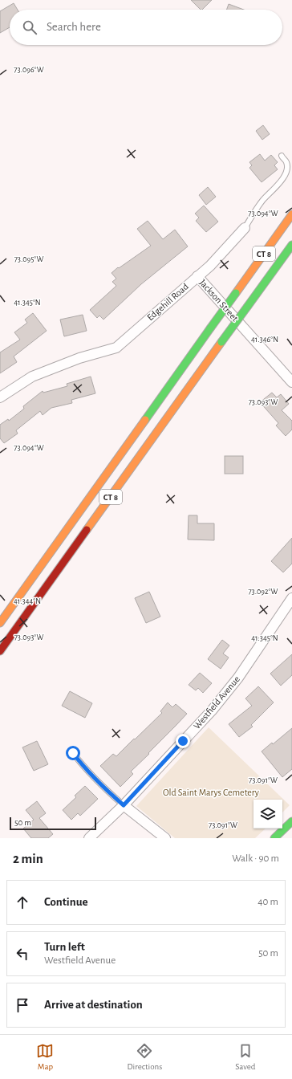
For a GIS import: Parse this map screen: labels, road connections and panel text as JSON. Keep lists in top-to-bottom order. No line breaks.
{"streets":{"main road":["CT 8"],"street":["Jackson Street","Edgehill Road","Westfield Avenue"]},"crossings":[["Jackson Street","Edgehill Road"]],"parks":["Old Saint Marys Cemetery"],"scale_bar":"50 m","page":{"search":"Search here","scale":"50 m","heading":["2 min","Walk · 90 m"],"list":[["Continue","40 m"],["Turn left","Westfield Avenue","50 m"],"Arrive at destination"],"nav":["Map","Directions","Saved"]},"coordinates":["73.096°W","73.094°W","73.095°W","41.345°N","41.346°N","73.093°W","73.092°W","41.344°N","73.091°W"]}
